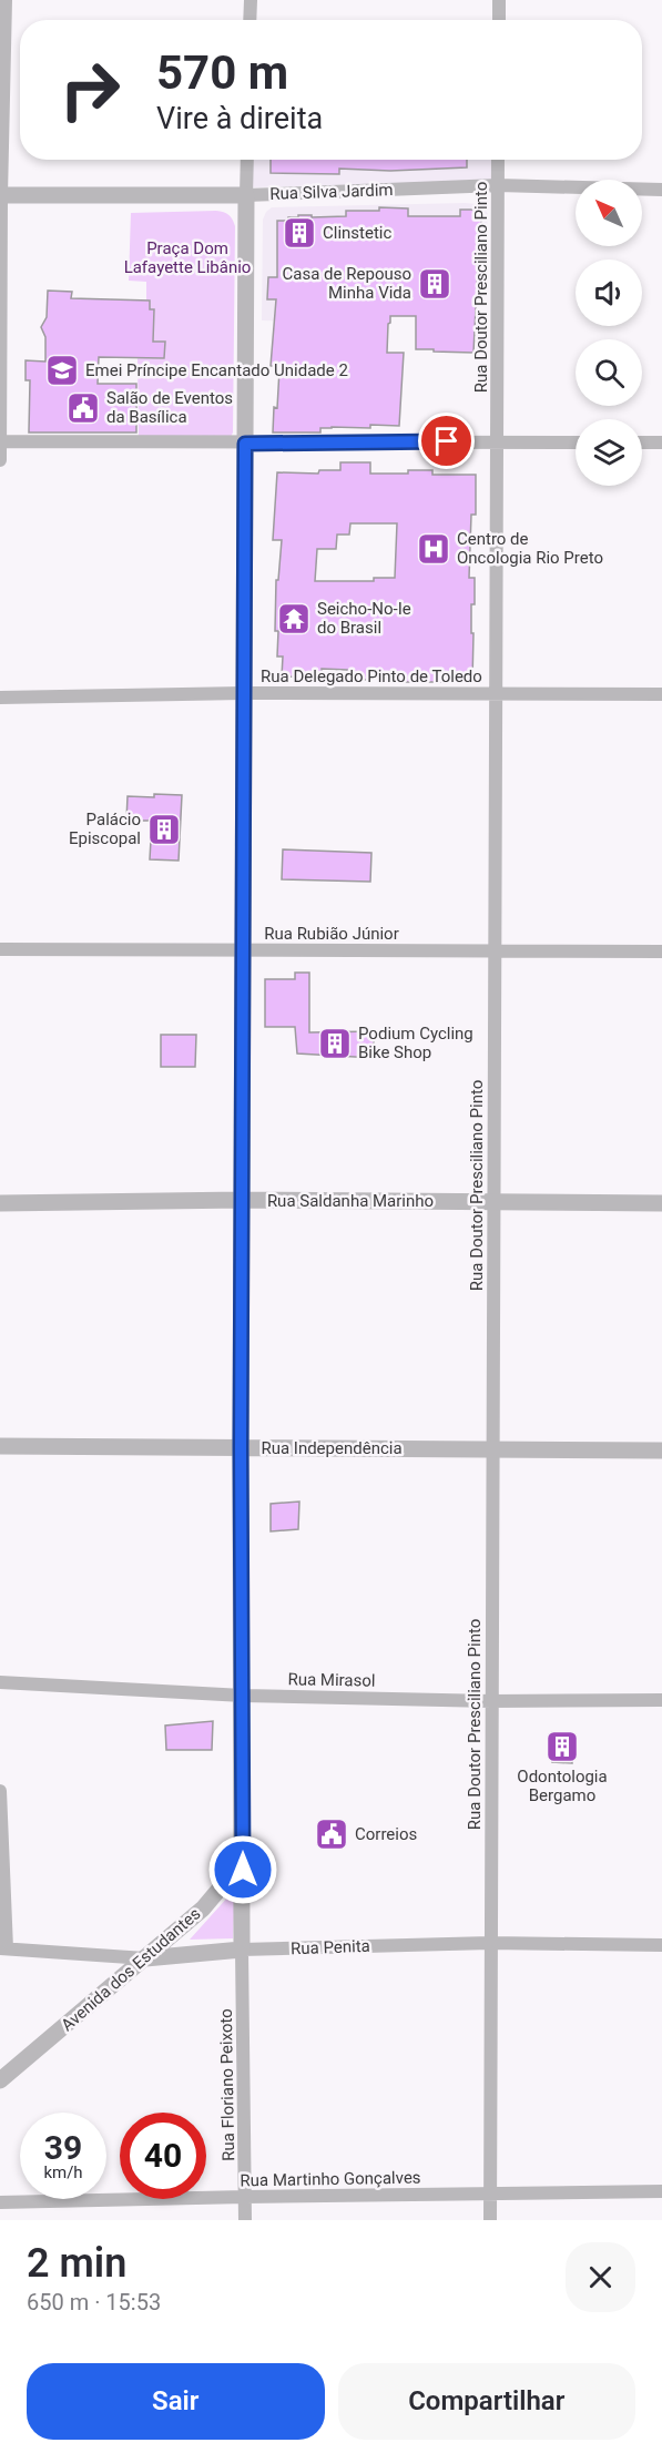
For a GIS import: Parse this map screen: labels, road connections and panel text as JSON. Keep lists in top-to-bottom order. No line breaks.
{"streets":{"street":["Rua Silva Jardim","Rua Doutor Presciliano Pinto","Rua Delegado Pinto de Toledo","Rua Rubião Júnior","Rua Saldanha Marinho","Rua Independência","Rua Mirasol","Rua Penita","Avenida dos Estudantes","Rua Floriano Peixoto","Rua Martinho Gonçalves"]},"crossings":[["Rua Silva Jardim","Rua Doutor Presciliano Pinto"],["Rua Doutor Presciliano Pinto","Rua Delegado Pinto de Toledo"],["Rua Doutor Presciliano Pinto","Rua Rubião Júnior"],["Rua Doutor Presciliano Pinto","Rua Saldanha Marinho"],["Rua Doutor Presciliano Pinto","Rua Independência"],["Rua Doutor Presciliano Pinto","Rua Mirasol"],["Rua Doutor Presciliano Pinto","Rua Penita"],["Rua Doutor Presciliano Pinto","Rua Martinho Gonçalves"],["Rua Penita","Avenida dos Estudantes"],["Rua Penita","Rua Floriano Peixoto"],["Rua Floriano Peixoto","Rua Martinho Gonçalves"]],"parks":["Praça Dom Lafayette Libânio"],"places":{"building":["Clinstetic","Casa de Repouso Minha Vida","Palácio Episcopal","Podium Cycling Bike Shop","Odontologia Bergamo"],"school or university":["Emei Príncipe Encantado Unidade 2"],"public building":["Salão de Eventos da Basílica","Correios"],"hospital":["Centro de Oncologia Rio Preto"],"temple":["Seicho-No-Ie do Brasil"]},"north":"top left","page":{"turn":["570 m","Vire à direita"],"speed":"39 km/h","limit":"40","heading":["2 min","650 m · 15:53"],"buttons":["Sair","Compartilhar"]}}
